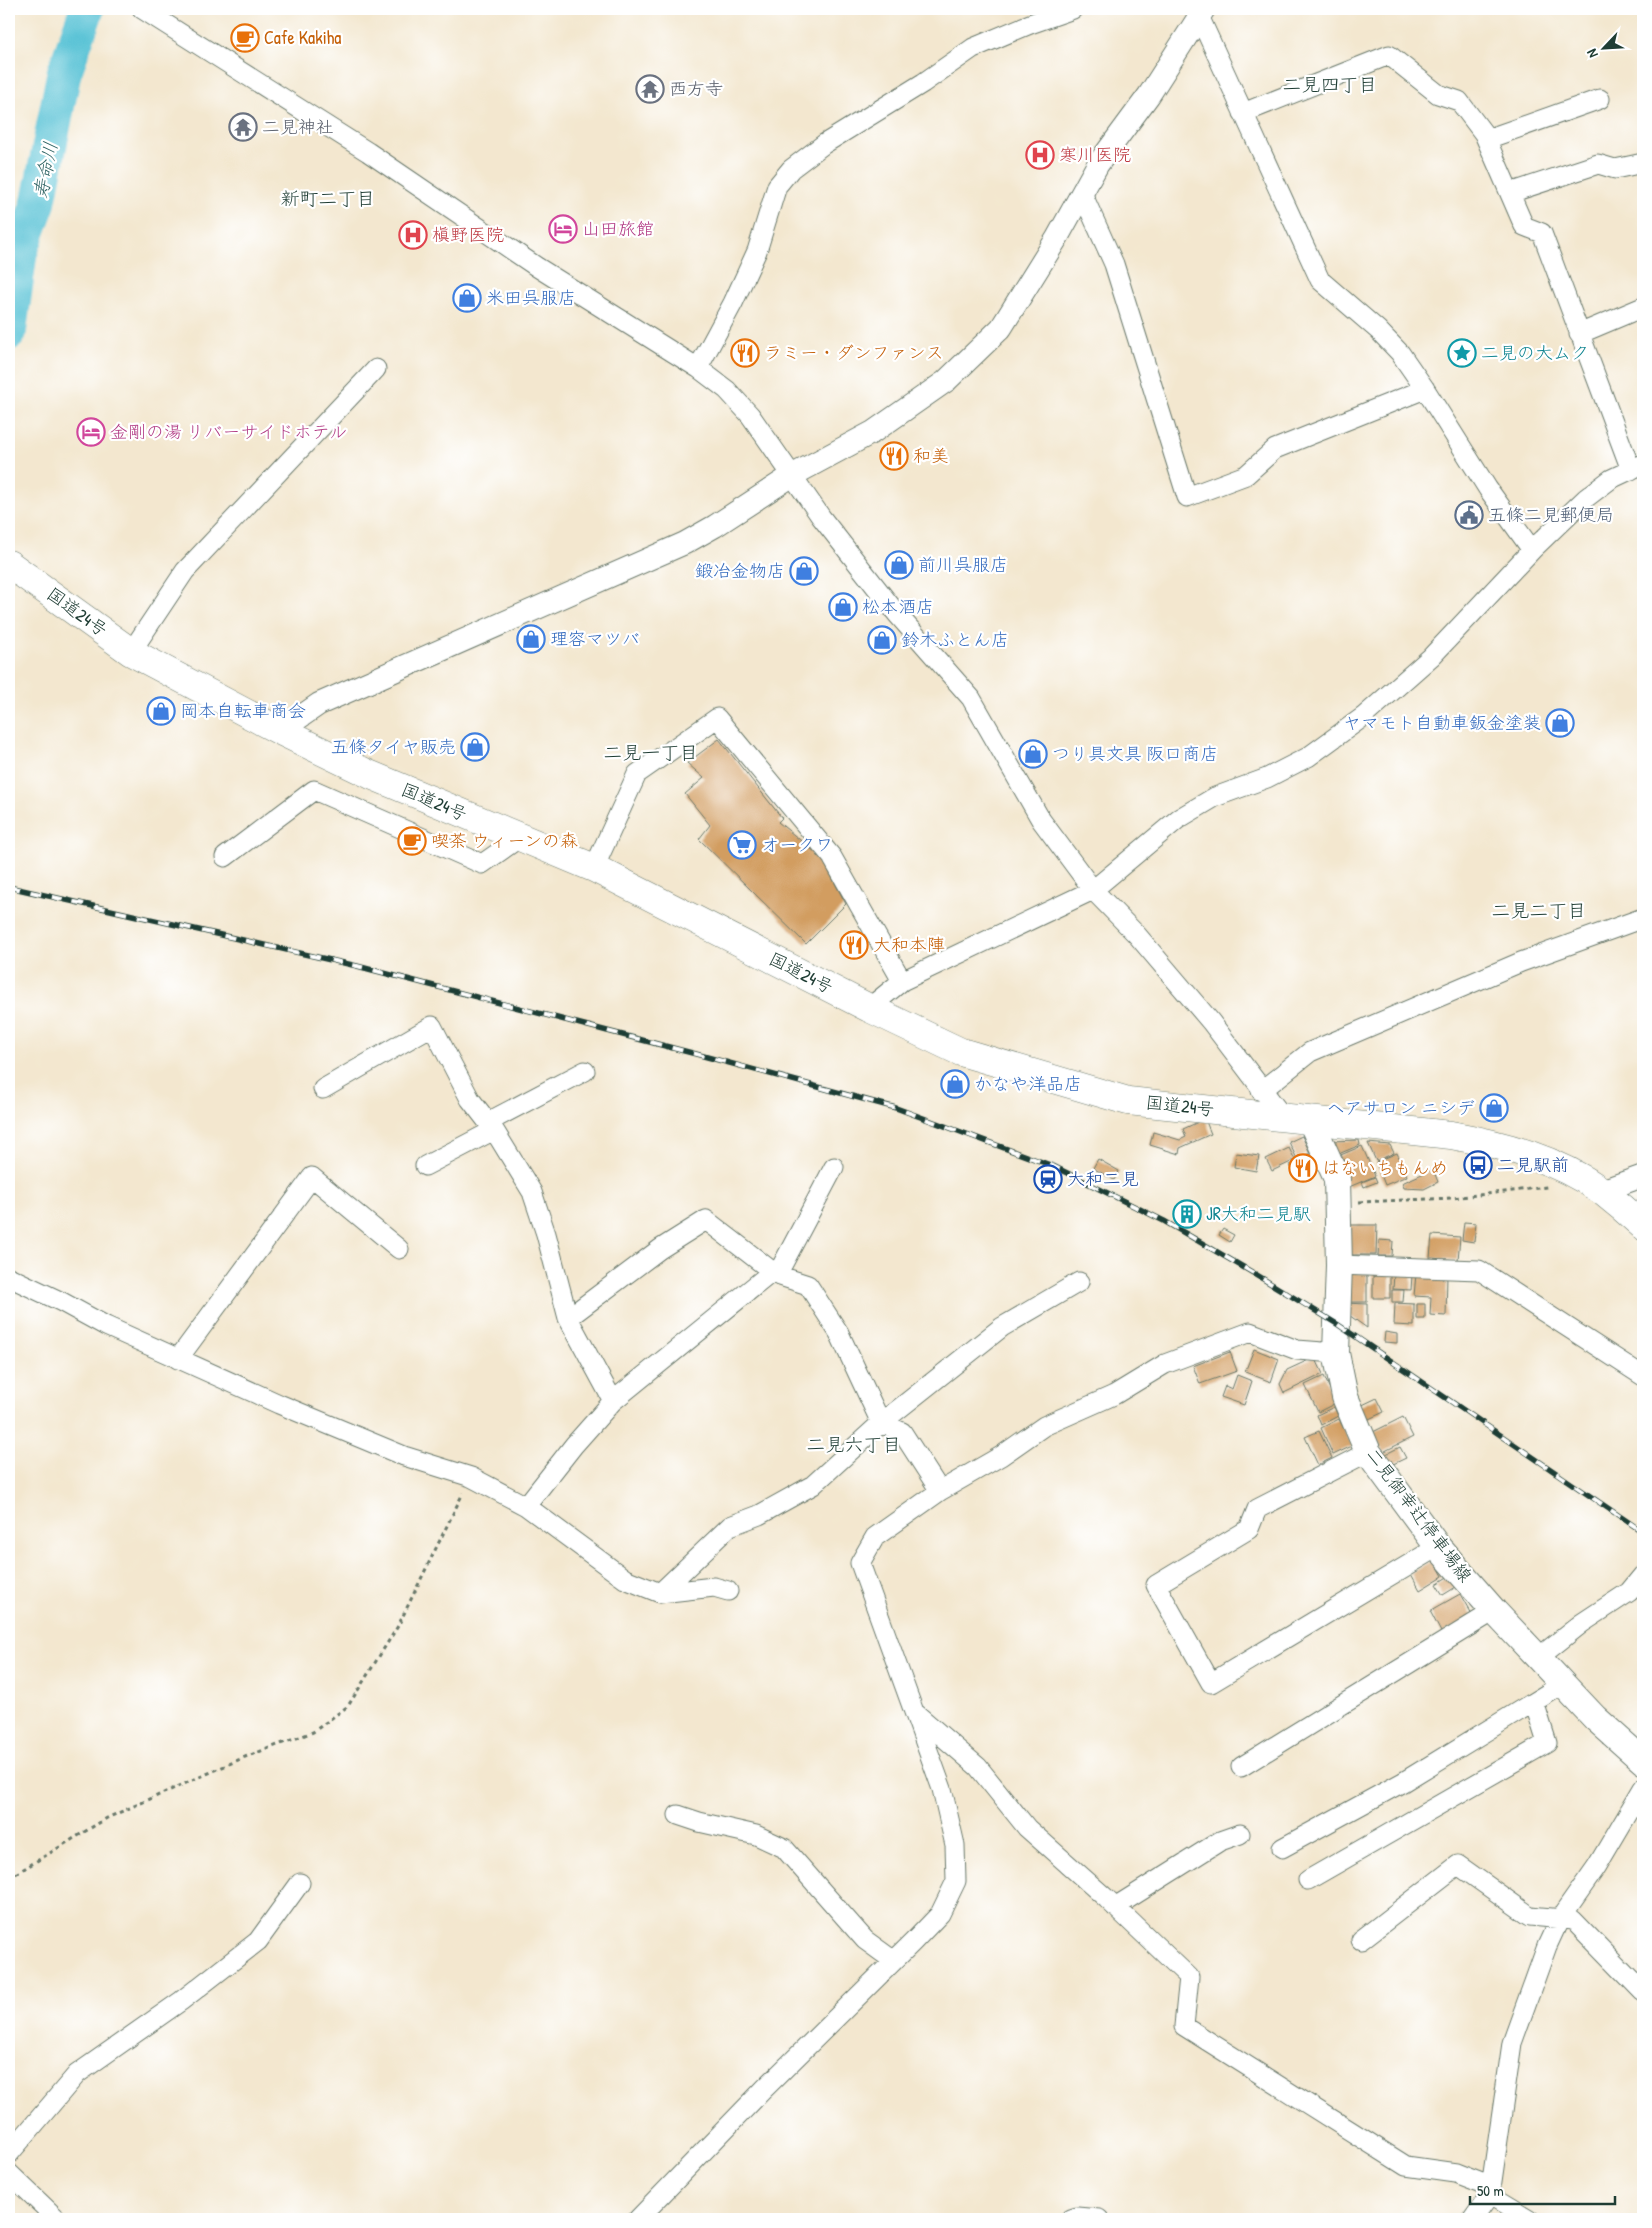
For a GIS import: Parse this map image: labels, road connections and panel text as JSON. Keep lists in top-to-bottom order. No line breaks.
{"streets":{"highway":["国道24号"],"main road":["二見御幸辻停車場線"]},"crossings":[["国道24号","二見御幸辻停車場線"]],"districts":["二見四丁目","新町二丁目","二見一丁目","二見二丁目","二見六丁目"],"water":["寿命川"],"places":{"cafe":["Cafe Kakiha","喫茶 ウィーンの森"],"temple":["西方寺","二見神社"],"hospital":["寒川医院","槇野医院"],"hotel":["山田旅館","金剛の湯 リバーサイドホテル"],"shop":["米田呉服店","前川呉服店","鍛冶金物店","松本酒店","理容マツバ","鈴木ふとん店","岡本自転車商会","ヤマモト自動車鈑金塗装","五條タイヤ販売","つり具文具 阪口商店","かなや洋品店","ヘアサロン ニシデ"],"restaurant":["ラミー・ダンファンス","和美","大和本陣","はないちもんめ"],"place":["二見の大ムク"],"public building":["五條二見郵便局"],"supermarket":["オークワ"],"bus stop":["二見駅前"],"station":["大和二見"],"building":["JR大和二見駅"]},"scale_bar":"50 m","north":"bottom left"}
